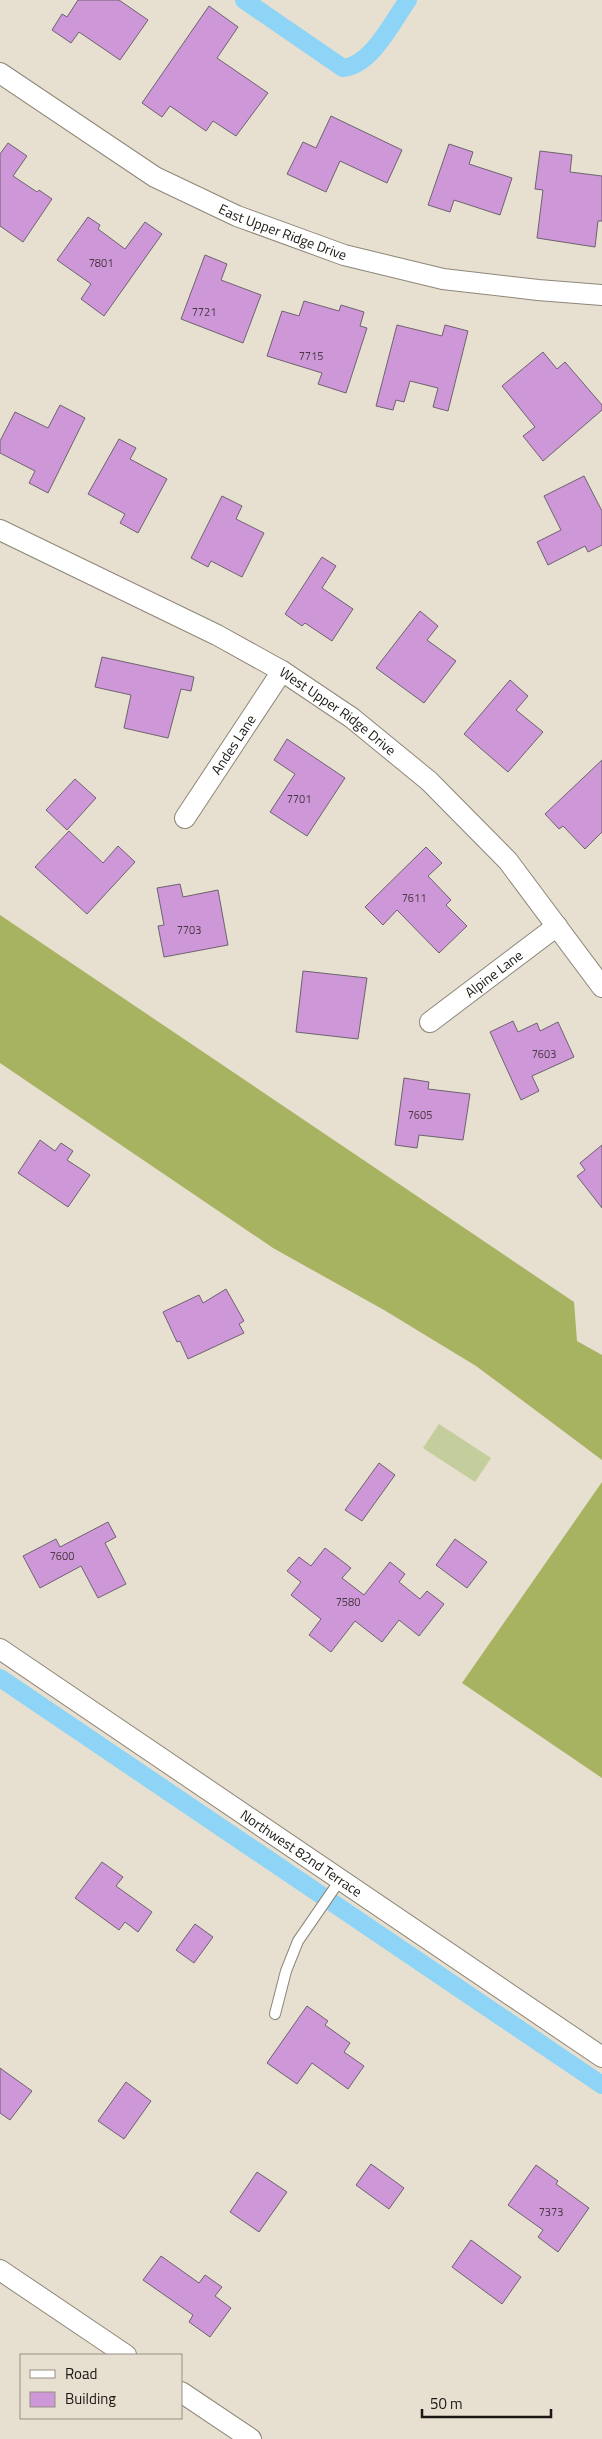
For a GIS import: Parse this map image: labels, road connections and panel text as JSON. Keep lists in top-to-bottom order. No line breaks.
{"streets":{"street":["East Upper Ridge Drive","West Upper Ridge Drive","Andes Lane","Alpine Lane","Northwest 82nd Terrace"]},"crossings":[["West Upper Ridge Drive","Andes Lane"],["West Upper Ridge Drive","Alpine Lane"]],"house_numbers":["7801","7721","7715","7701","7611","7703","7603","7605","7600","7580","7373"],"legend":["Road","Building"],"scale_bar":"50 m"}
